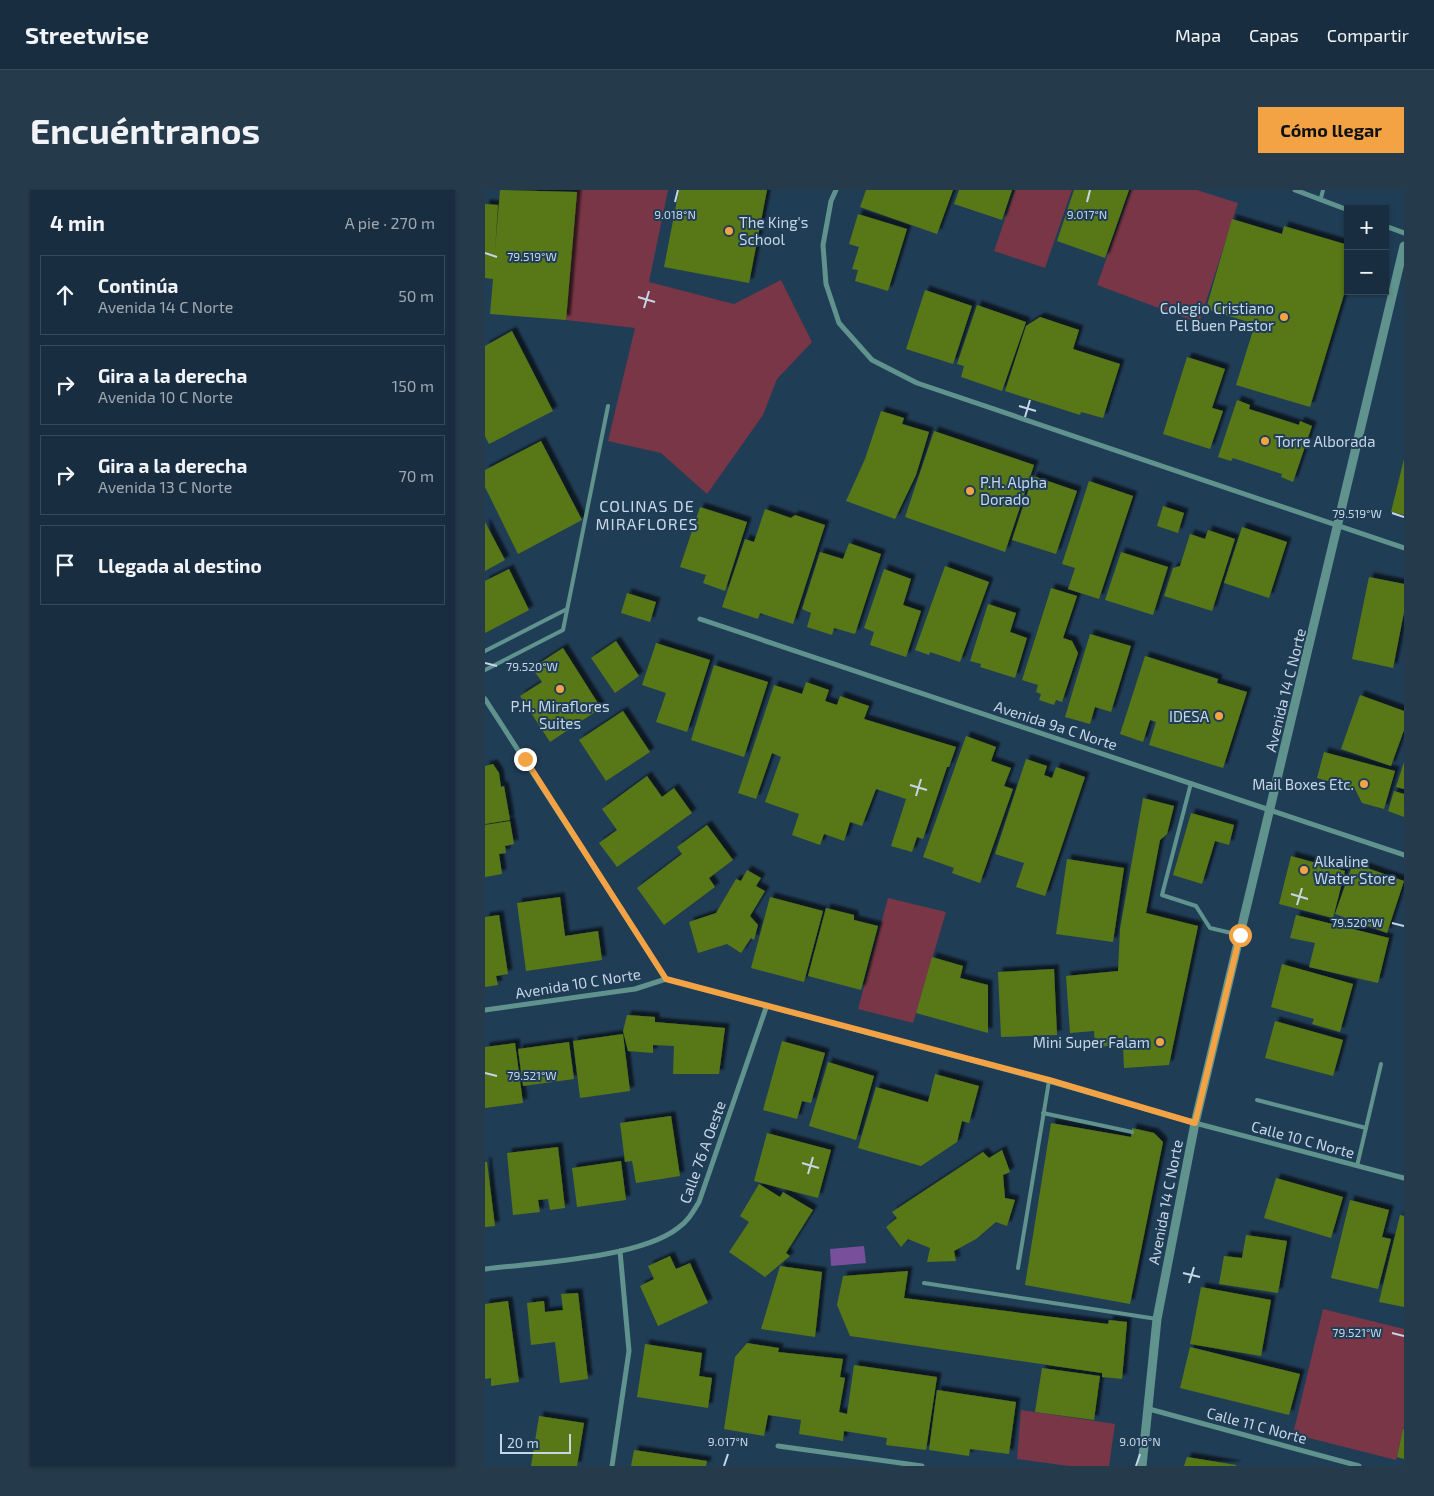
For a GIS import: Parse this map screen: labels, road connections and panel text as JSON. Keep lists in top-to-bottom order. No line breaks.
{"streets":{"street":["Avenida 14 C Norte","Avenida 9a C Norte","Avenida 10 C Norte","Calle 10 C Norte","Calle 76 A Oeste","Calle 11 C Norte"]},"crossings":[["Avenida 14 C Norte","Avenida 9a C Norte"],["Avenida 14 C Norte","Calle 10 C Norte"],["Avenida 14 C Norte","Calle 11 C Norte"]],"districts":["COLINAS DE MIRAFLORES"],"places":["The King's School","Colegio Cristiano El Buen Pastor","Torre Alborada","P.H. Alpha Dorado","P.H. Miraflores Suites","IDESA","Mail Boxes Etc.","Alkaline Water Store","Mini Super Falam"],"scale_bar":"20 m","page":{"header":"Streetwise","nav":["Mapa","Capas","Compartir"],"buttons":"Cómo llegar","title":"Encuéntranos","heading":["4 min","A pie · 270 m"],"map_buttons":["+","−"],"list":[["Continúa","Avenida 14 C Norte","50 m"],["Gira a la derecha","Avenida 10 C Norte","150 m"],["Gira a la derecha","Avenida 13 C Norte","70 m"],"Llegada al destino"],"scale":"20 m"},"coordinates":["9.018°N","9.017°N","79.519°W","79.520°W","79.521°W","9.016°N"]}
